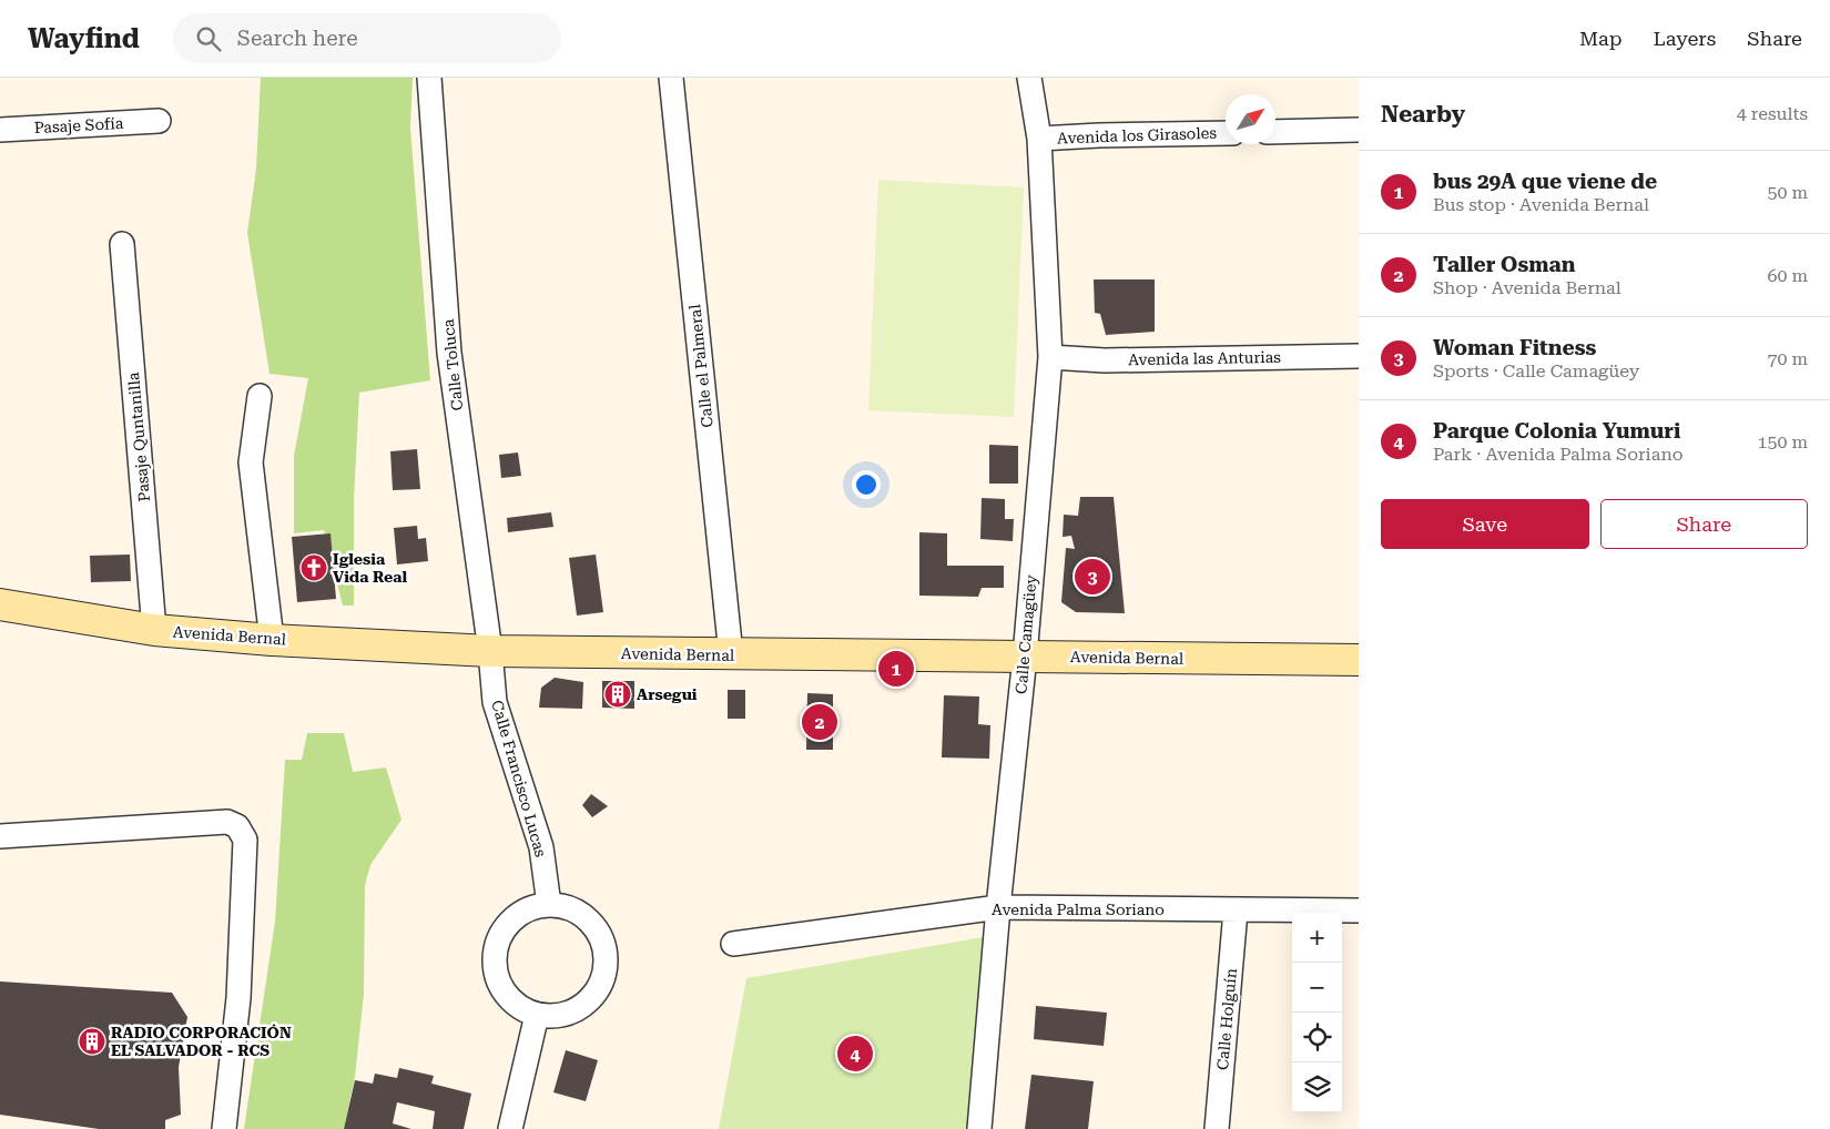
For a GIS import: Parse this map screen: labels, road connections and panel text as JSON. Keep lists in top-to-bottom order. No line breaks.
{"streets":{"main road":["Avenida Bernal"],"street":["Pasaje Sofía","Avenida los Girasoles","Avenida las Anturias","Calle Toluca","Calle el Palmeral","Pasaje Quntanilla","Calle Camagüey","Calle Francisco Lucas","Avenida Palma Soriano","Calle Holguín"]},"crossings":[["Avenida los Girasoles","Calle Camagüey"],["Avenida las Anturias","Calle Camagüey"],["Calle Toluca","Avenida Bernal"],["Calle Toluca","Calle Francisco Lucas"],["Calle el Palmeral","Avenida Bernal"],["Pasaje Quntanilla","Avenida Bernal"],["Calle Camagüey","Avenida Bernal"],["Calle Camagüey","Avenida Palma Soriano"],["Avenida Bernal","Calle Francisco Lucas"],["Avenida Palma Soriano","Calle Holguín"]],"places":{"church":["Iglesia Vida Real"],"building":["Arsegui","RADIO CORPORACIÓN EL SALVADOR - RCS"]},"north":"top right","page":{"header":"Wayfind","search":"Search here","nav":["Map","Layers","Share"],"heading":["Nearby","4 results"],"list":[{"mark":"1","name":"bus 29A que viene de","note":"Bus stop · Avenida Bernal","value":"50 m"},{"mark":"2","name":"Taller Osman","note":"Shop · Avenida Bernal","value":"60 m"},{"mark":"3","name":"Woman Fitness","note":"Sports · Calle Camagüey","value":"70 m"},{"mark":"4","name":"Parque Colonia Yumuri","note":"Park · Avenida Palma Soriano","value":"150 m"}],"buttons":["Save","Share"],"pins":["3","1","2","4"],"map_buttons":["+","−"]}}
